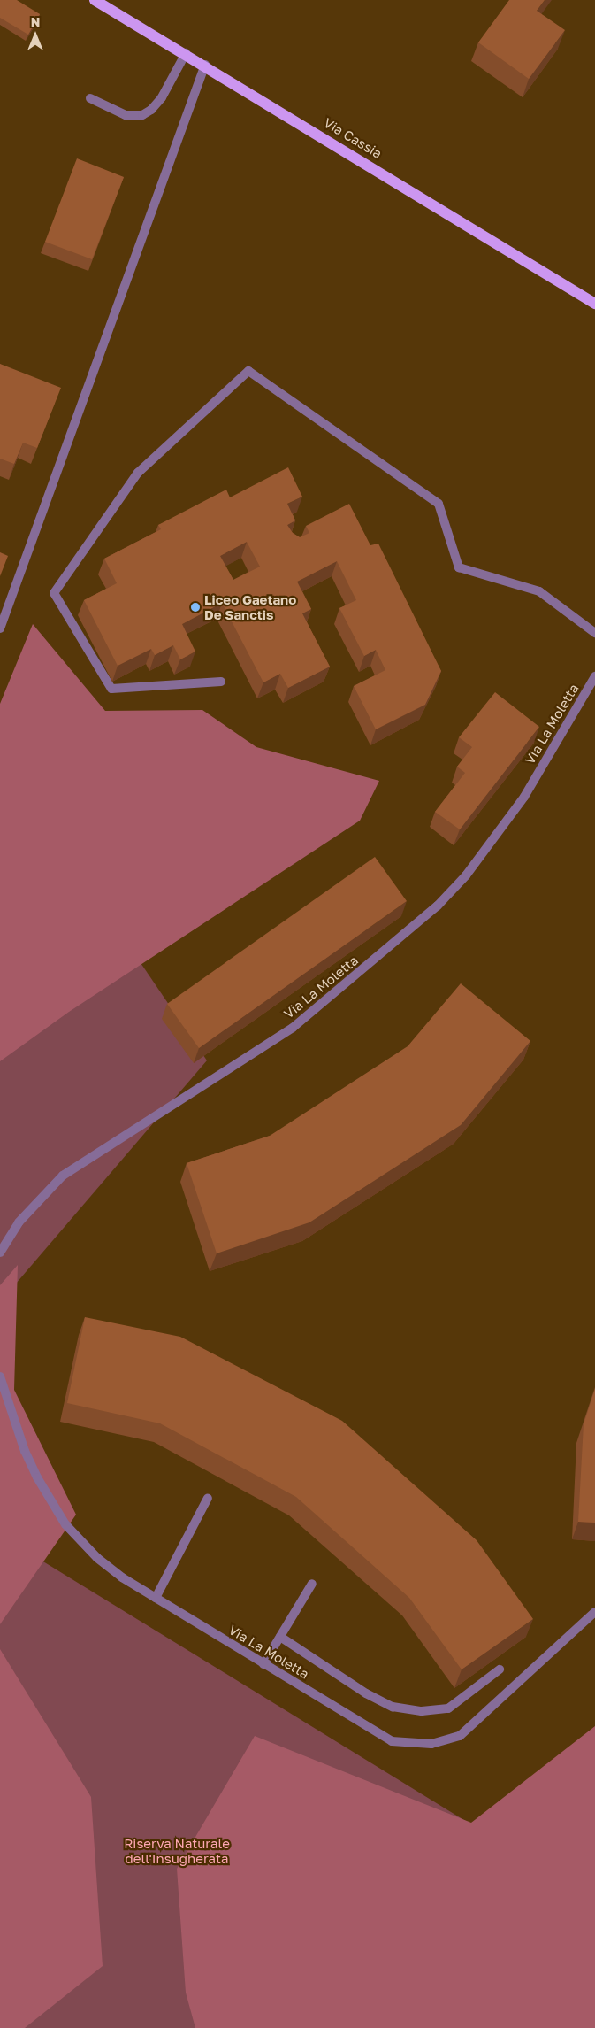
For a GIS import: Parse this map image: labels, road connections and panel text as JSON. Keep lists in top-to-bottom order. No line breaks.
{"streets":{"main road":["Via Cassia"],"street":["Via La Moletta"]},"parks":["Riserva Naturale dell'Insugherata"],"places":["Liceo Gaetano De Sanctis"],"north":"top"}
